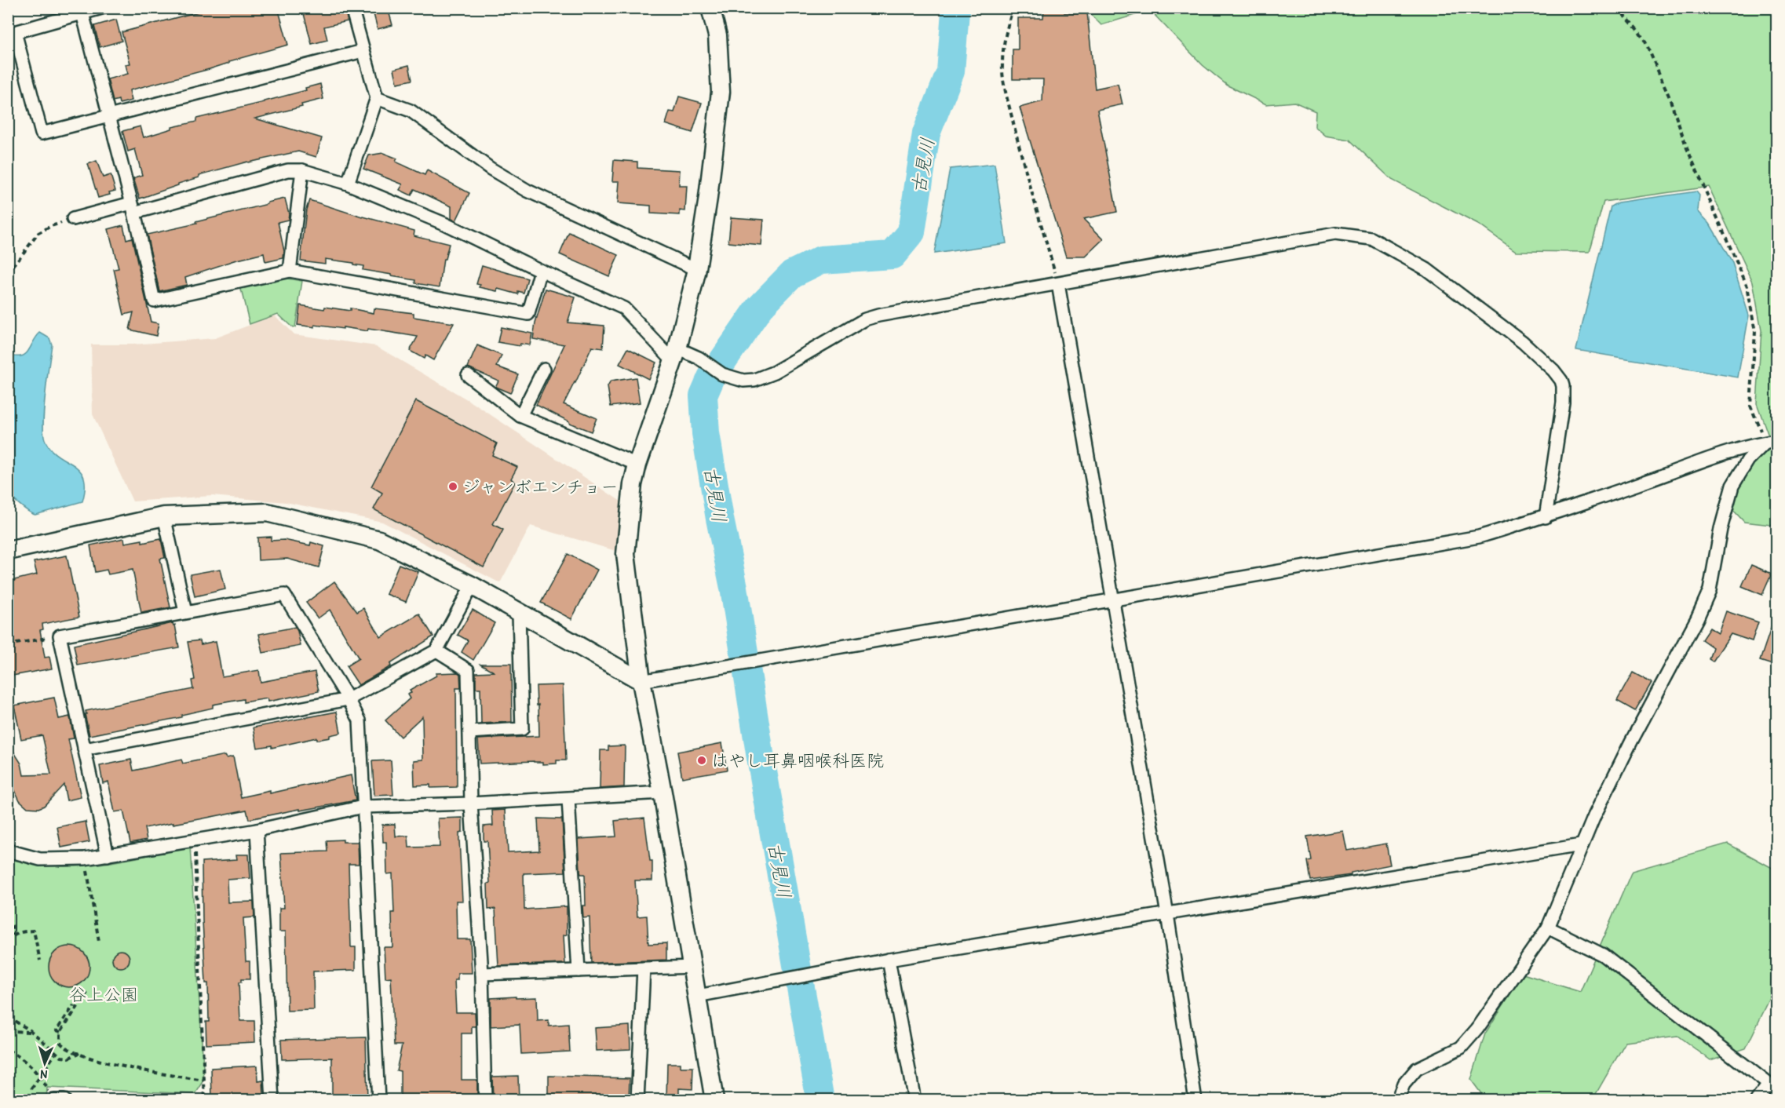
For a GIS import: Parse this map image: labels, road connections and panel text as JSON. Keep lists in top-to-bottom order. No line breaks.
{"water":["古見川"],"parks":["谷上公園"],"places":["ジャンボエンチョー","はやし耳鼻咽喉科医院"],"north":"bottom"}
